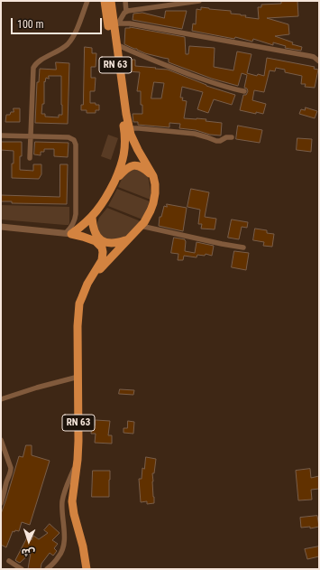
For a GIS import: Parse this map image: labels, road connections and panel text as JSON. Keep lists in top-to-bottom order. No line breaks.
{"streets":{"main road":["RN 63"]},"scale_bar":"100 m","north":"bottom"}
